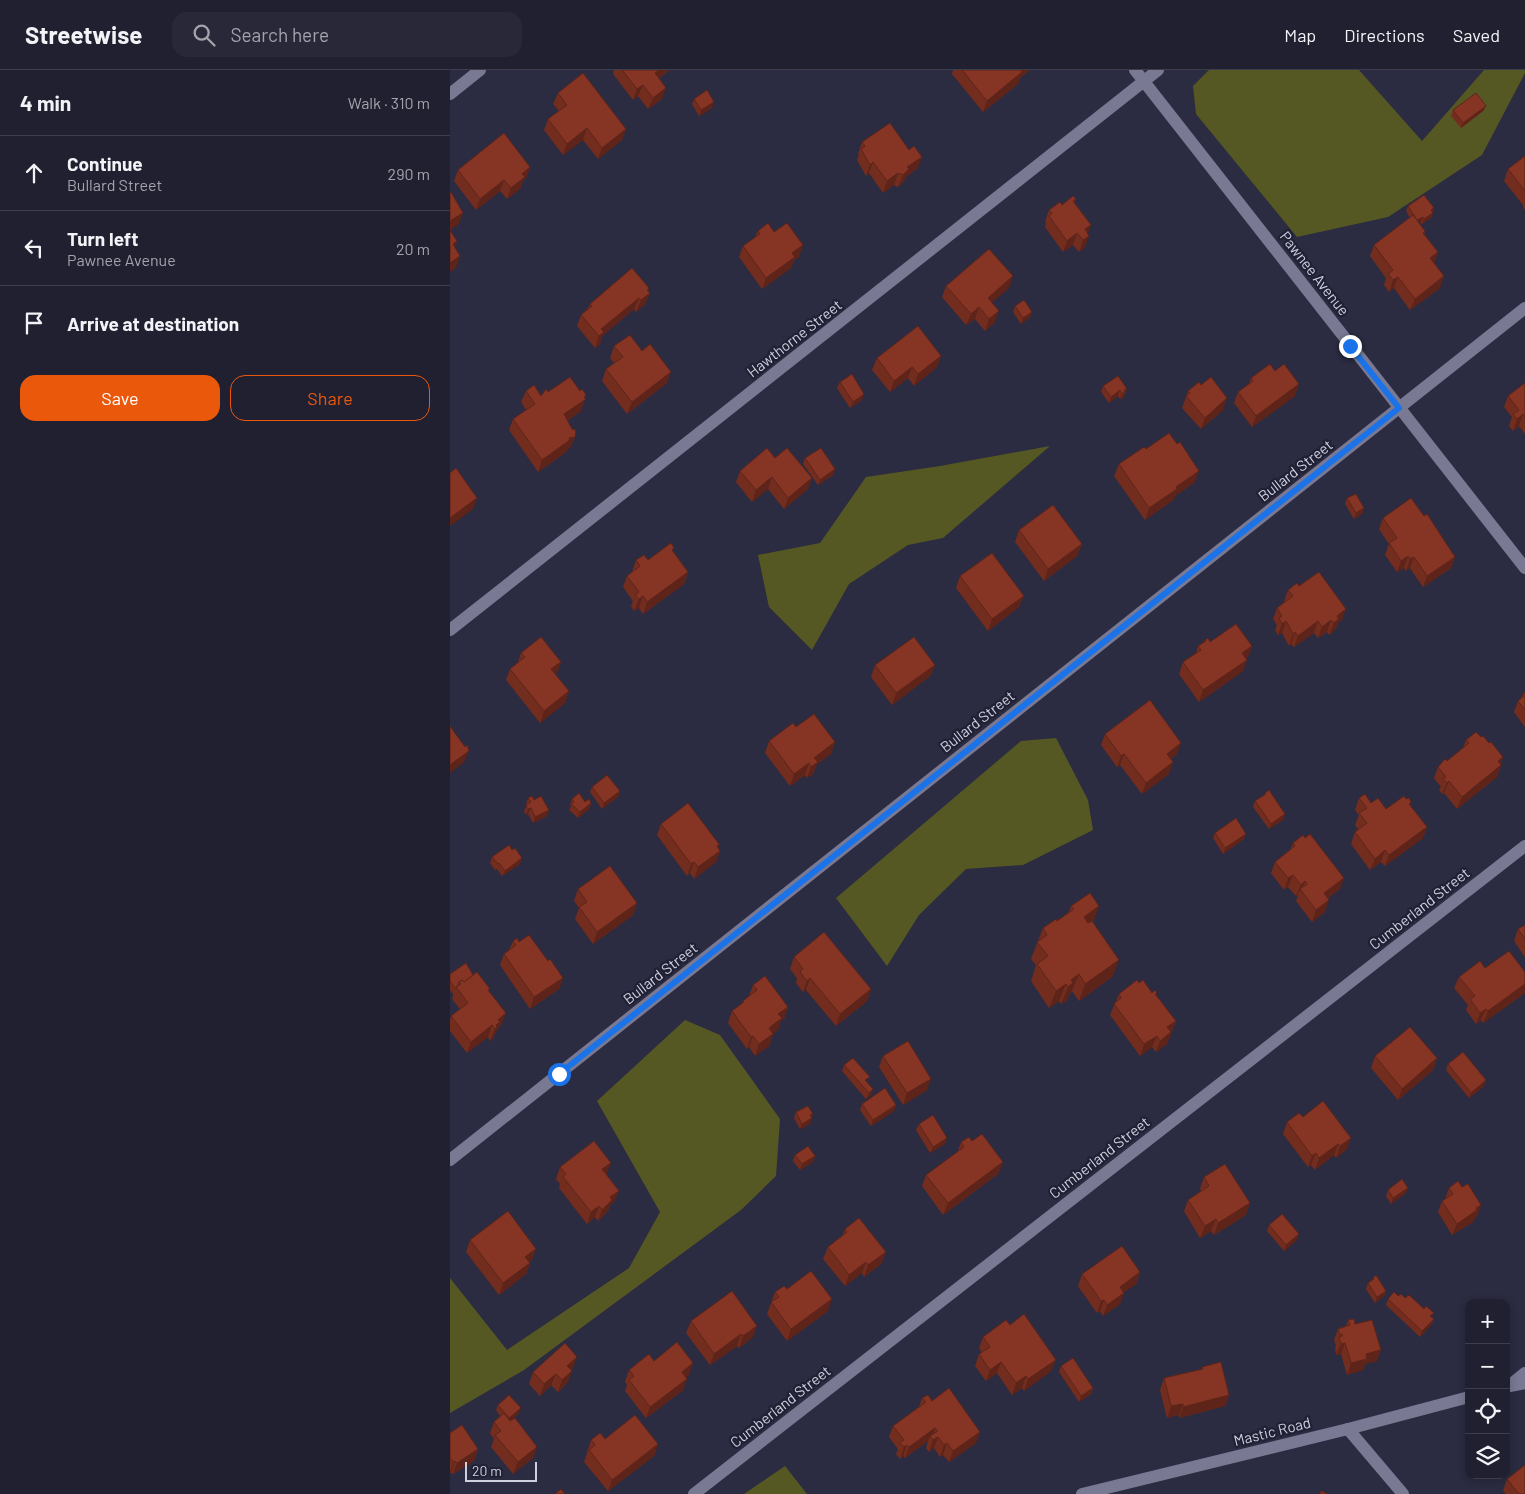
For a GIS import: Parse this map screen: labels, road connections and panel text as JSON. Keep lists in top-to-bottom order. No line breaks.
{"streets":{"street":["Pawnee Avenue","Hawthorne Street","Bullard Street","Cumberland Street","Mastic Road"]},"crossings":[["Pawnee Avenue","Hawthorne Street"],["Pawnee Avenue","Bullard Street"]],"scale_bar":"20 m","page":{"header":"Streetwise","search":"Search here","nav":["Map","Directions","Saved"],"heading":["4 min","Walk · 310 m"],"list":[["Continue","Bullard Street","290 m"],["Turn left","Pawnee Avenue","20 m"],"Arrive at destination"],"buttons":["Save","Share"],"map_buttons":["+","−"],"scale":"20 m"}}
